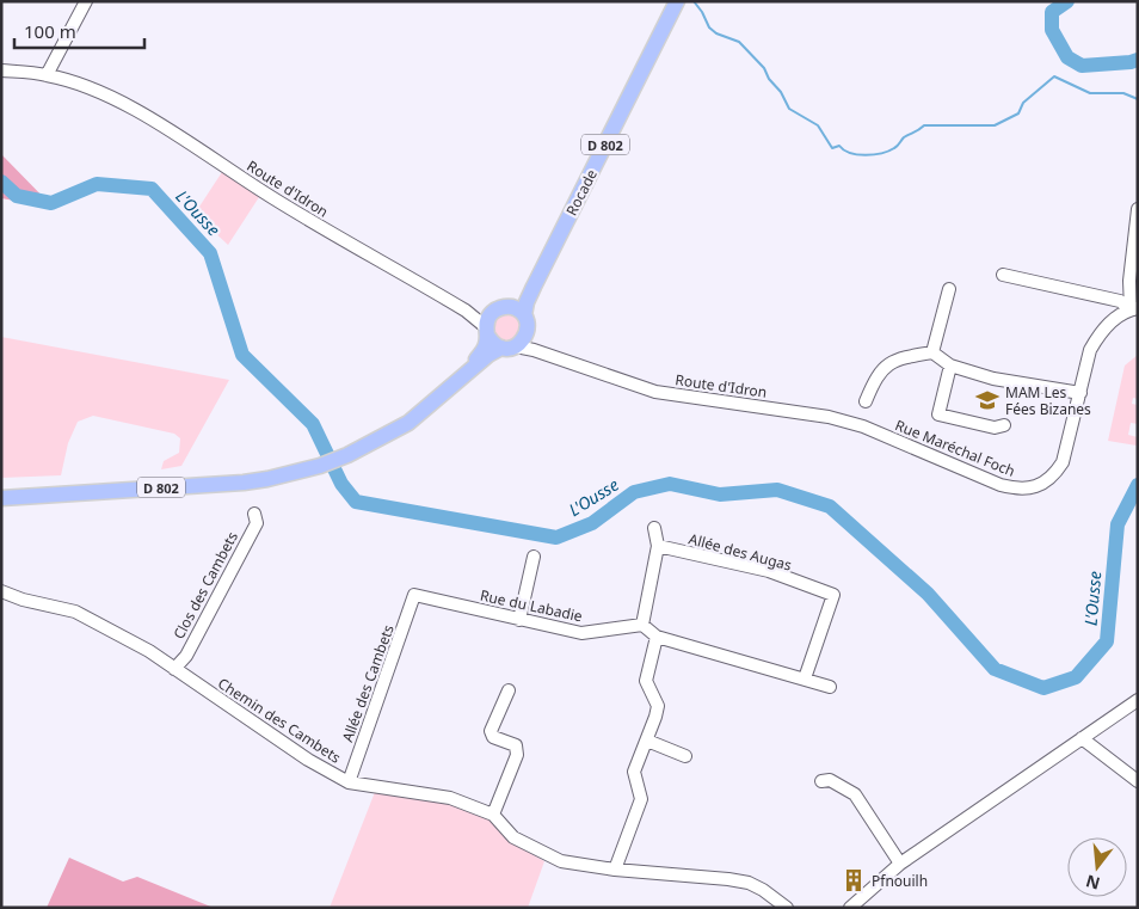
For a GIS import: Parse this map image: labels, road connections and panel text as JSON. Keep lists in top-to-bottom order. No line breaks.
{"streets":{"main road":["D 802","Rocade"],"street":["Route d'Idron","Rue Maréchal Foch","Allée des Augas","Clos des Cambets","Rue du Labadie","Allée des Cambets","Chemin des Cambets"]},"crossings":[["D 802","Route d'Idron"],["D 802","Rocade"],["Route d'Idron","Rocade"],["Route d'Idron","Rue Maréchal Foch"],["Clos des Cambets","Chemin des Cambets"],["Rue du Labadie","Allée des Cambets"],["Allée des Cambets","Chemin des Cambets"]],"water":["L'Ousse"],"places":{"school or university":["MAM Les Fées Bizanes"],"building":["Pfnouilh"]},"scale_bar":"100 m","north":"bottom"}
